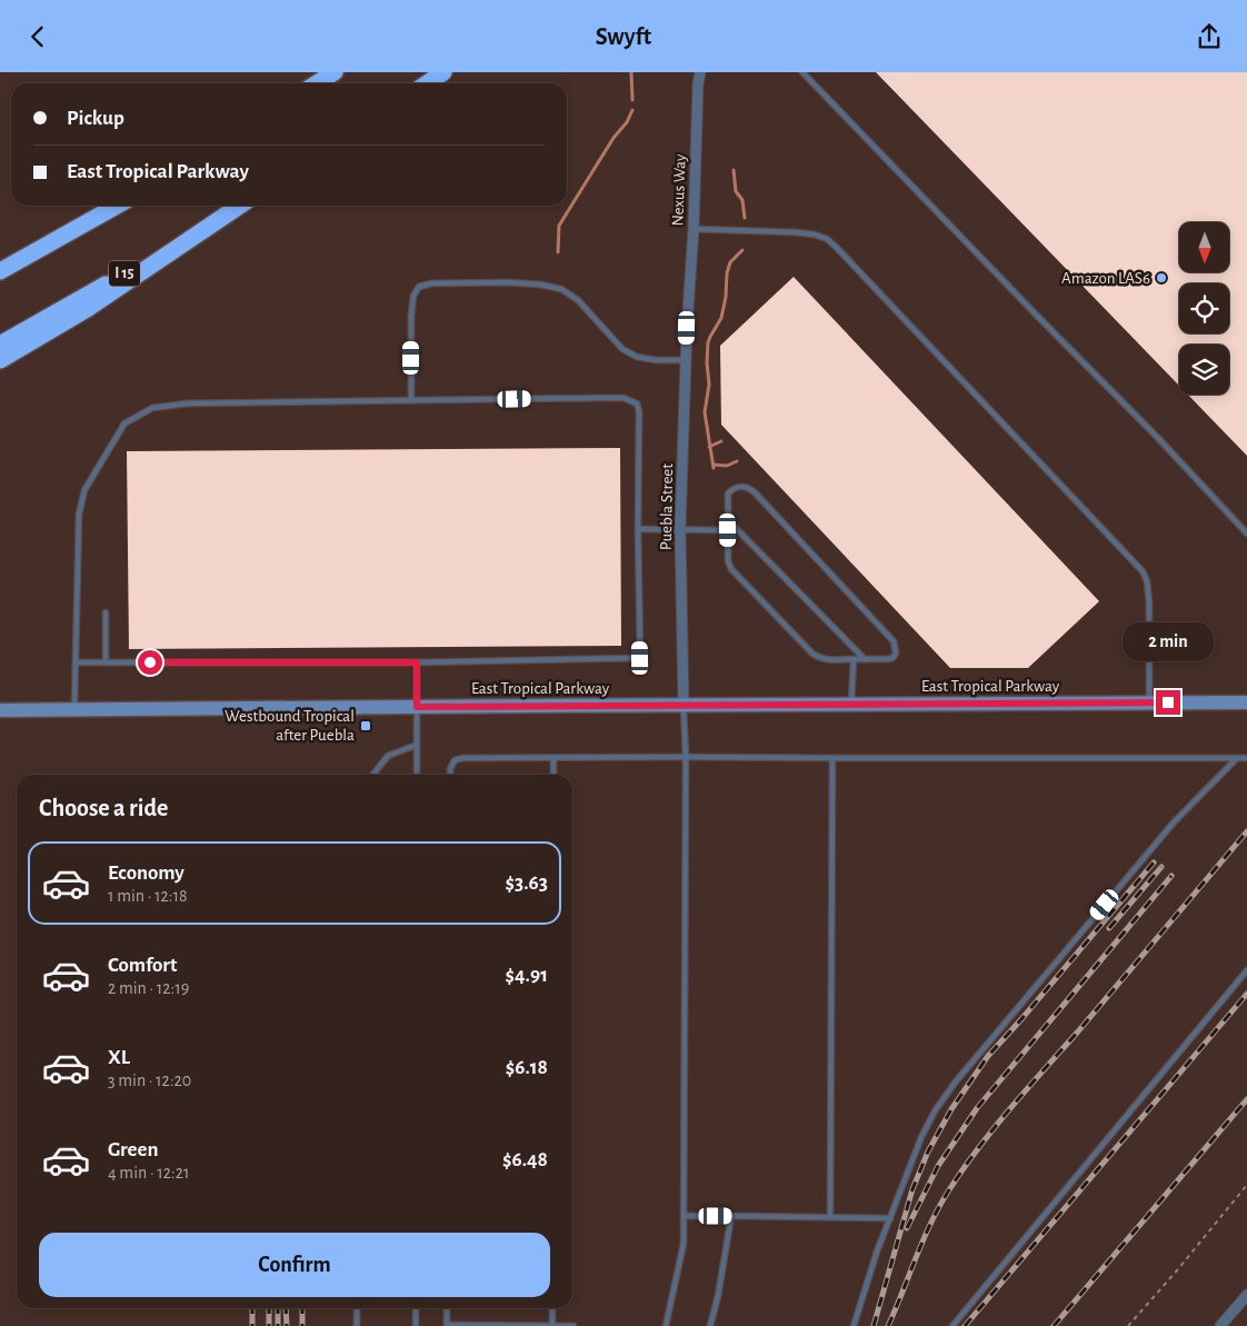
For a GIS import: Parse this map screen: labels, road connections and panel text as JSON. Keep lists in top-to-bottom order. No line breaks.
{"streets":{"highway":["I 15"],"street":["Nexus Way","Puebla Street","East Tropical Parkway"]},"crossings":[["Nexus Way","Puebla Street"],["Puebla Street","East Tropical Parkway"]],"places":{"other":["Amazon LAS6"],"transit":["Westbound Tropical after Puebla"]},"north":"bottom","page":{"header":"Swyft","banner":["Pickup","East Tropical Parkway"],"bubble":"2 min","heading":"Choose a ride","list":[{"name":"Economy","note":"1 min · 12:18","value":"$3.63"},{"name":"Comfort","note":"2 min · 12:19","value":"$4.91"},{"name":"XL","note":"3 min · 12:20","value":"$6.18"},{"name":"Green","note":"4 min · 12:21","value":"$6.48"}],"buttons":"Confirm"}}
